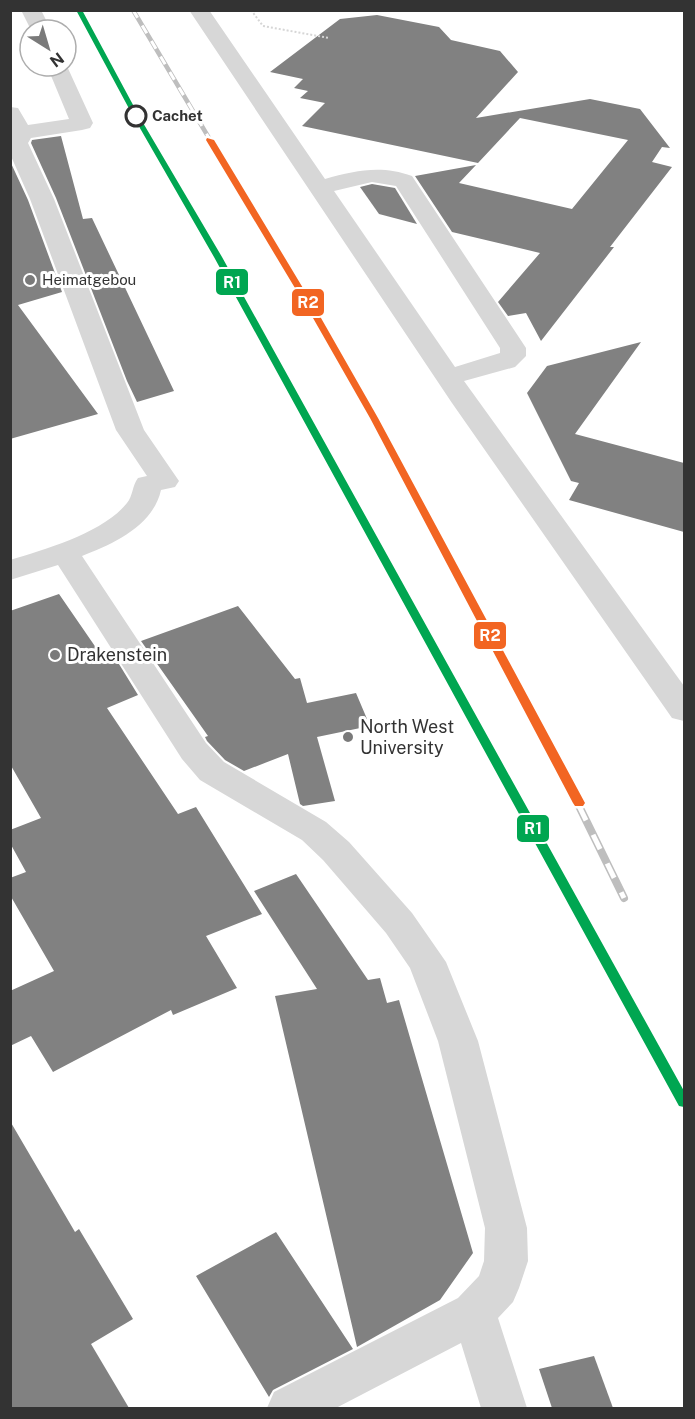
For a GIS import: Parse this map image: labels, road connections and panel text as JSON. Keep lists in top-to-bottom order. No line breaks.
{"places":["Cachet","Heimatgebou","Drakenstein","North West University"],"lines":["transit line R1","transit line R2"],"north":"bottom right"}
